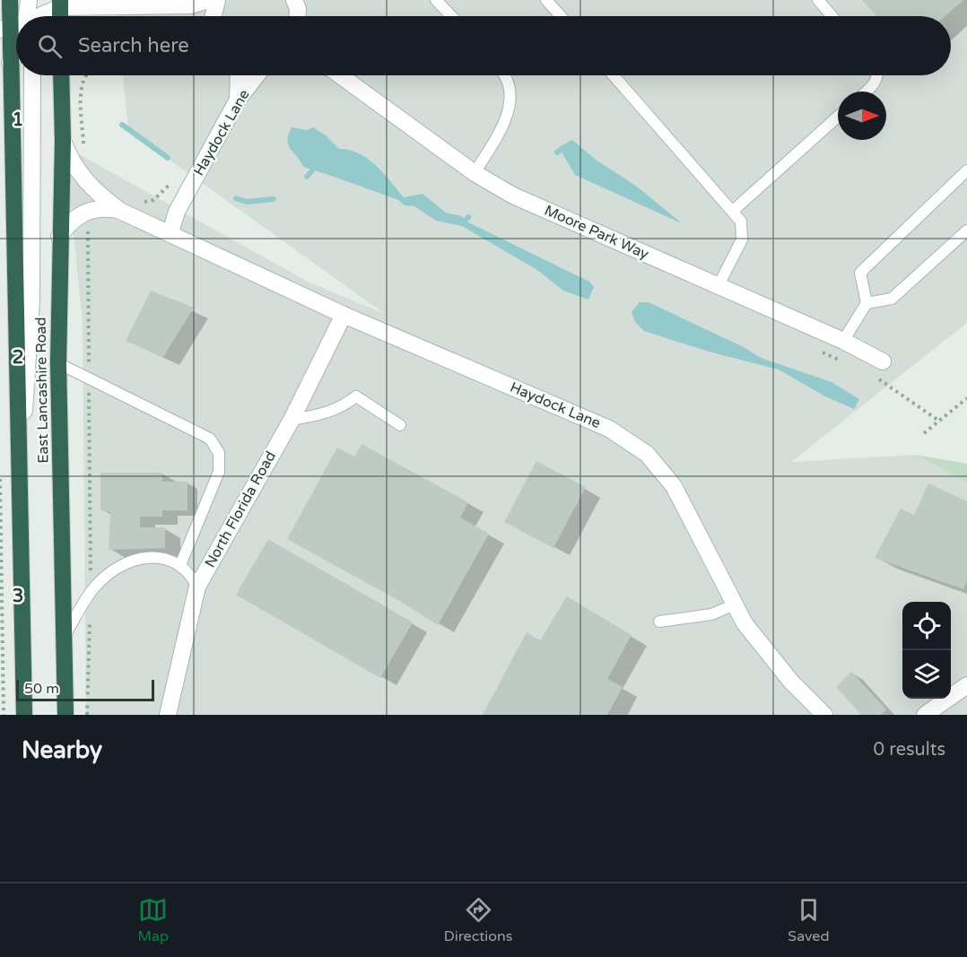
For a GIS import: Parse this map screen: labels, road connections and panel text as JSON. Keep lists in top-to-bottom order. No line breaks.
{"streets":{"highway":["East Lancashire Road"],"street":["Haydock Lane","Moore Park Way","North Florida Road"]},"crossings":[["Haydock Lane","East Lancashire Road"],["Haydock Lane","North Florida Road"]],"scale_bar":"50 m","north":"right","page":{"search":"Search here","scale":"50 m","heading":["Nearby","0 results"],"nav":["Map","Directions","Saved"]},"grid":{"rows":["1","2","3"]}}
